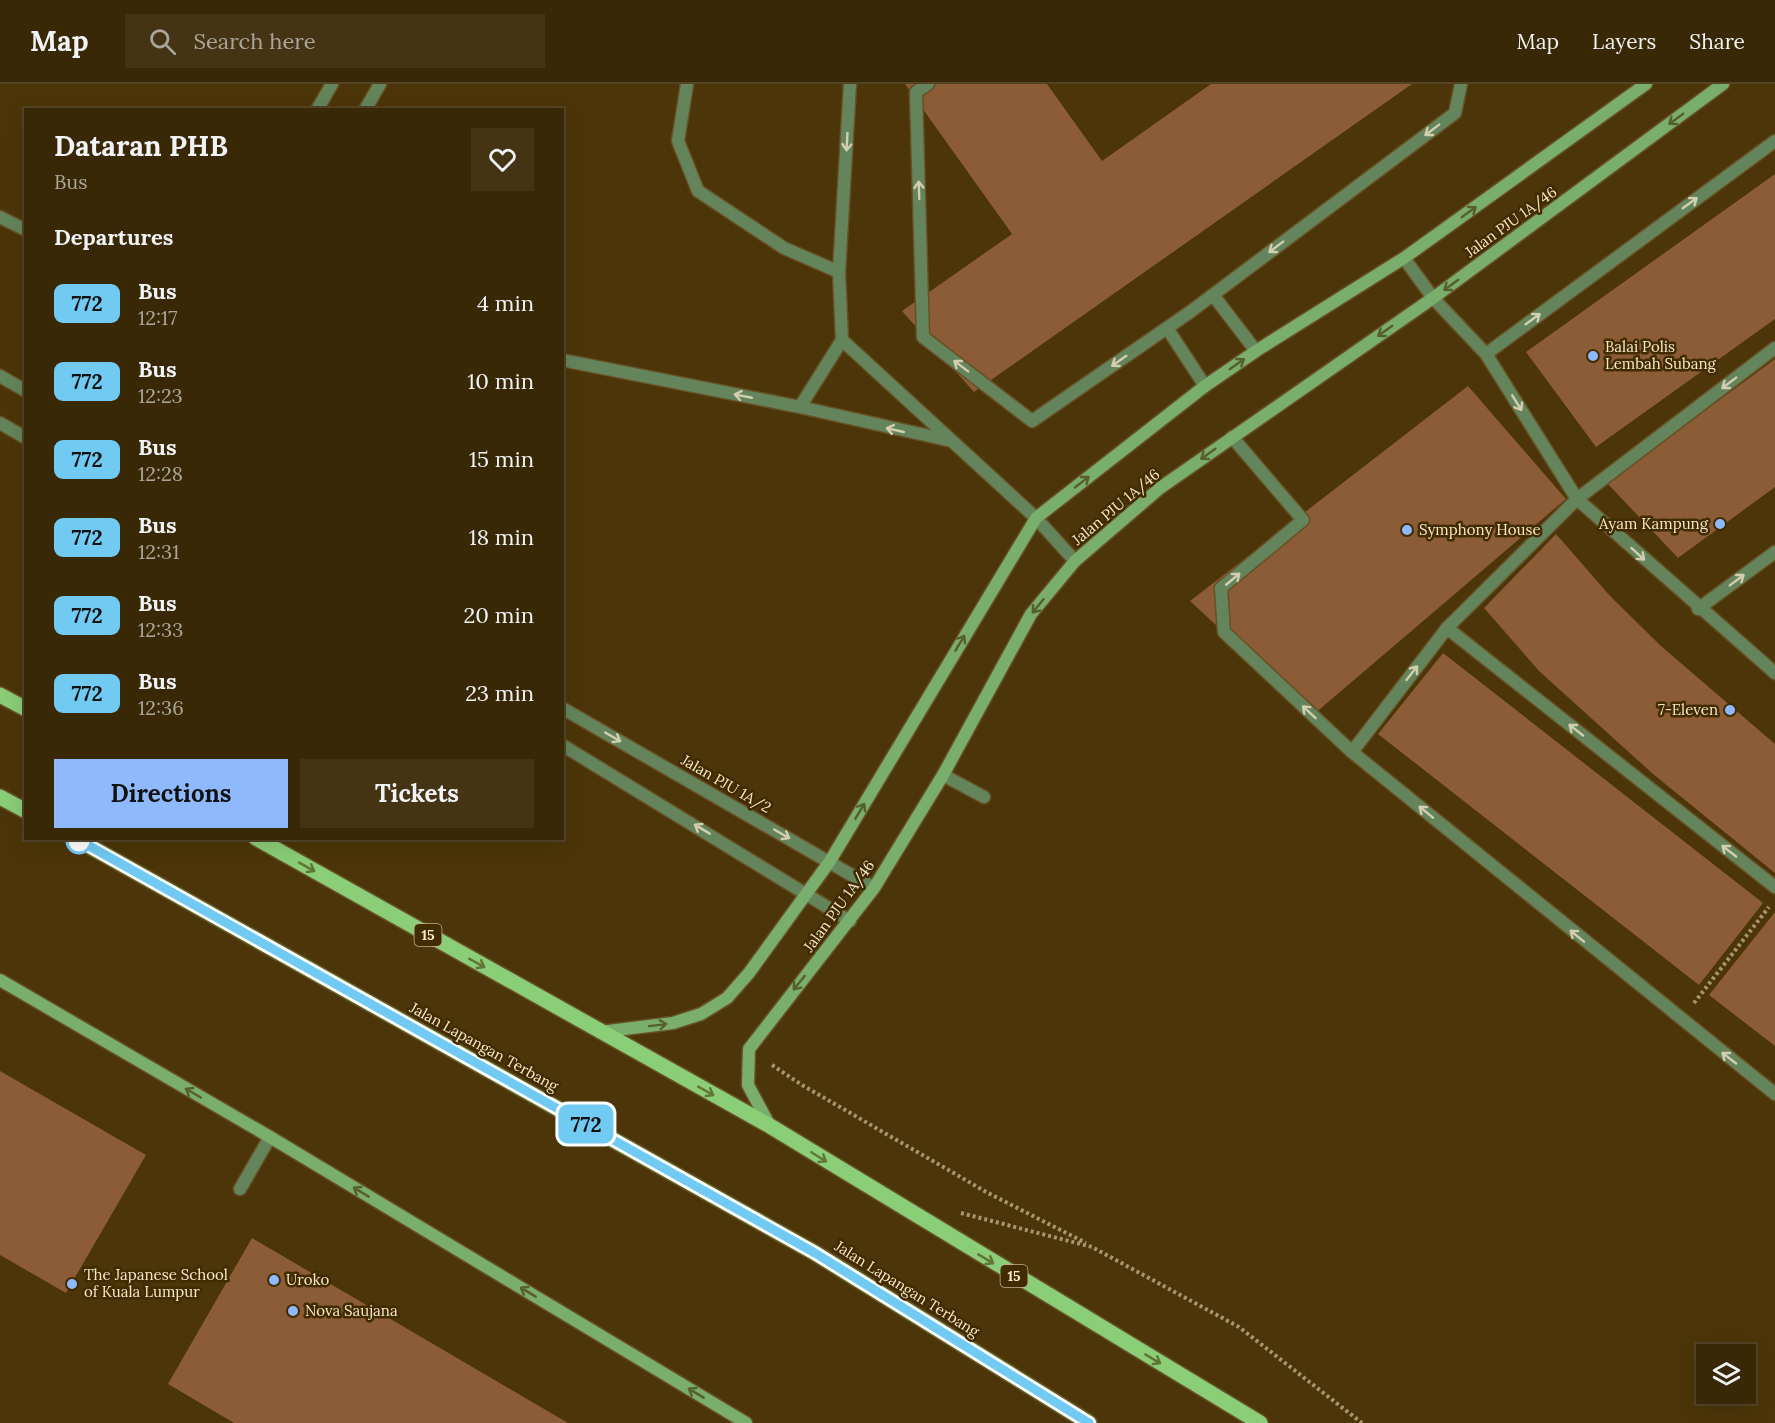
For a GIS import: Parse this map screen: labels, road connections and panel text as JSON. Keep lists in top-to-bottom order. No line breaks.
{"streets":{"main road":["15","Jalan Lapangan Terbang"],"street":["Jalan PJU 1A/46","Jalan PJU 1A/2"]},"crossings":[["Jalan PJU 1A/46","Jalan PJU 1A/2"]],"places":["Balai Polis Lembah Subang","Ayam Kampung","Symphony House","7-Eleven","Uroko","The Japanese School of Kuala Lumpur","Nova Saujana"],"lines":["bus line 772"],"page":{"header":"Map","search":"Search here","nav":["Map","Layers","Share"],"on_map":"772","heading":[["Dataran PHB","Bus"],"Departures"],"list":[{"mark":"772","name":"Bus","note":"12:17","value":"4 min"},{"mark":"772","name":"Bus","note":"12:23","value":"10 min"},{"mark":"772","name":"Bus","note":"12:28","value":"15 min"},{"mark":"772","name":"Bus","note":"12:31","value":"18 min"},{"mark":"772","name":"Bus","note":"12:33","value":"20 min"},{"mark":"772","name":"Bus","note":"12:36","value":"23 min"}],"buttons":["Directions","Tickets"]}}
